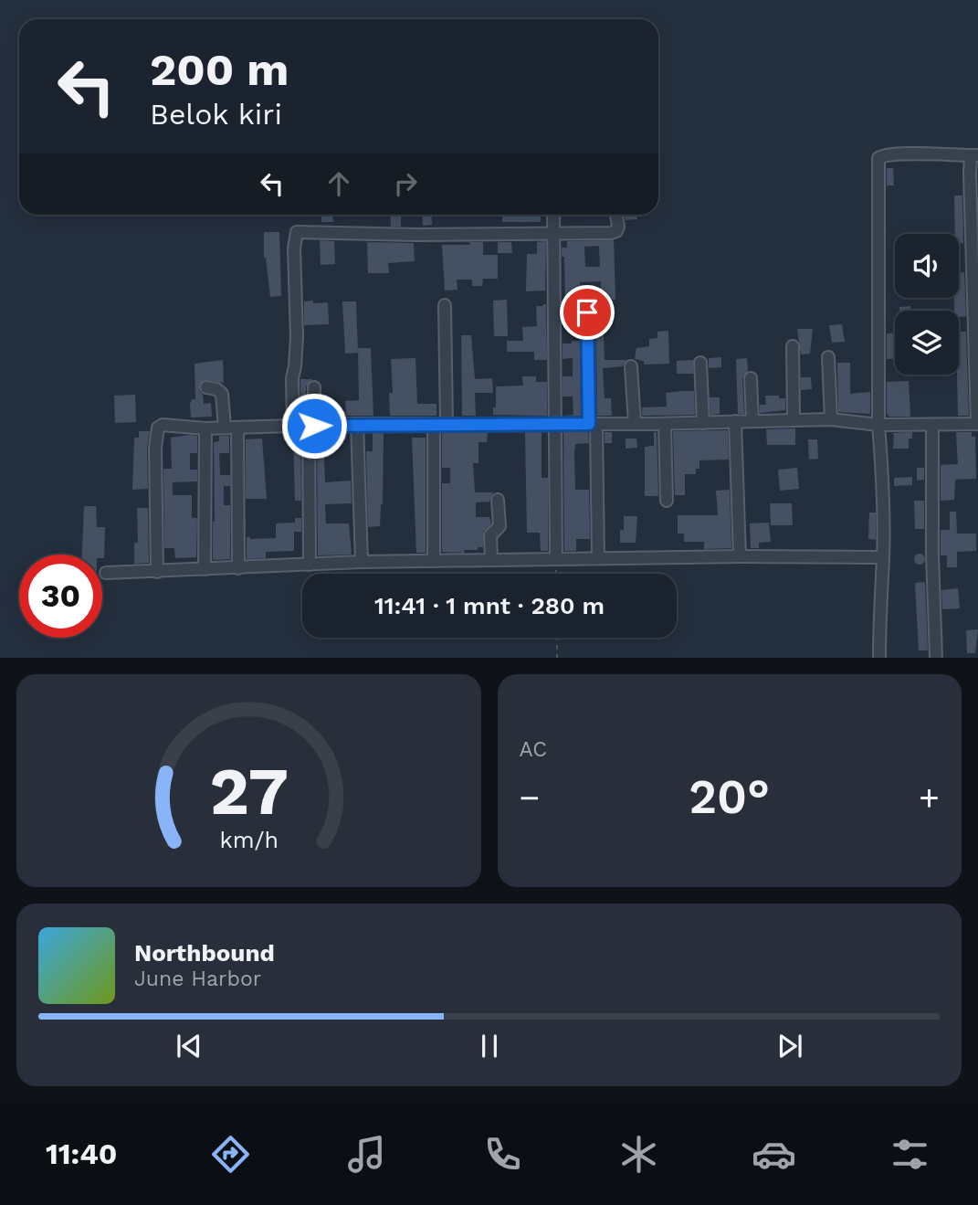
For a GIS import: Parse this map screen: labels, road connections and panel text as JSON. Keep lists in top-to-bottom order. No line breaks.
{"page":{"turn":["200 m","Belok kiri"],"limit":"30","trip":"11:41 · 1 mnt · 280 m","tile":"AC","heat":["−","20°","+"],"song":["Northbound","June Harbor"],"tabs":"11:40","gauge":["27","km/h"]}}
